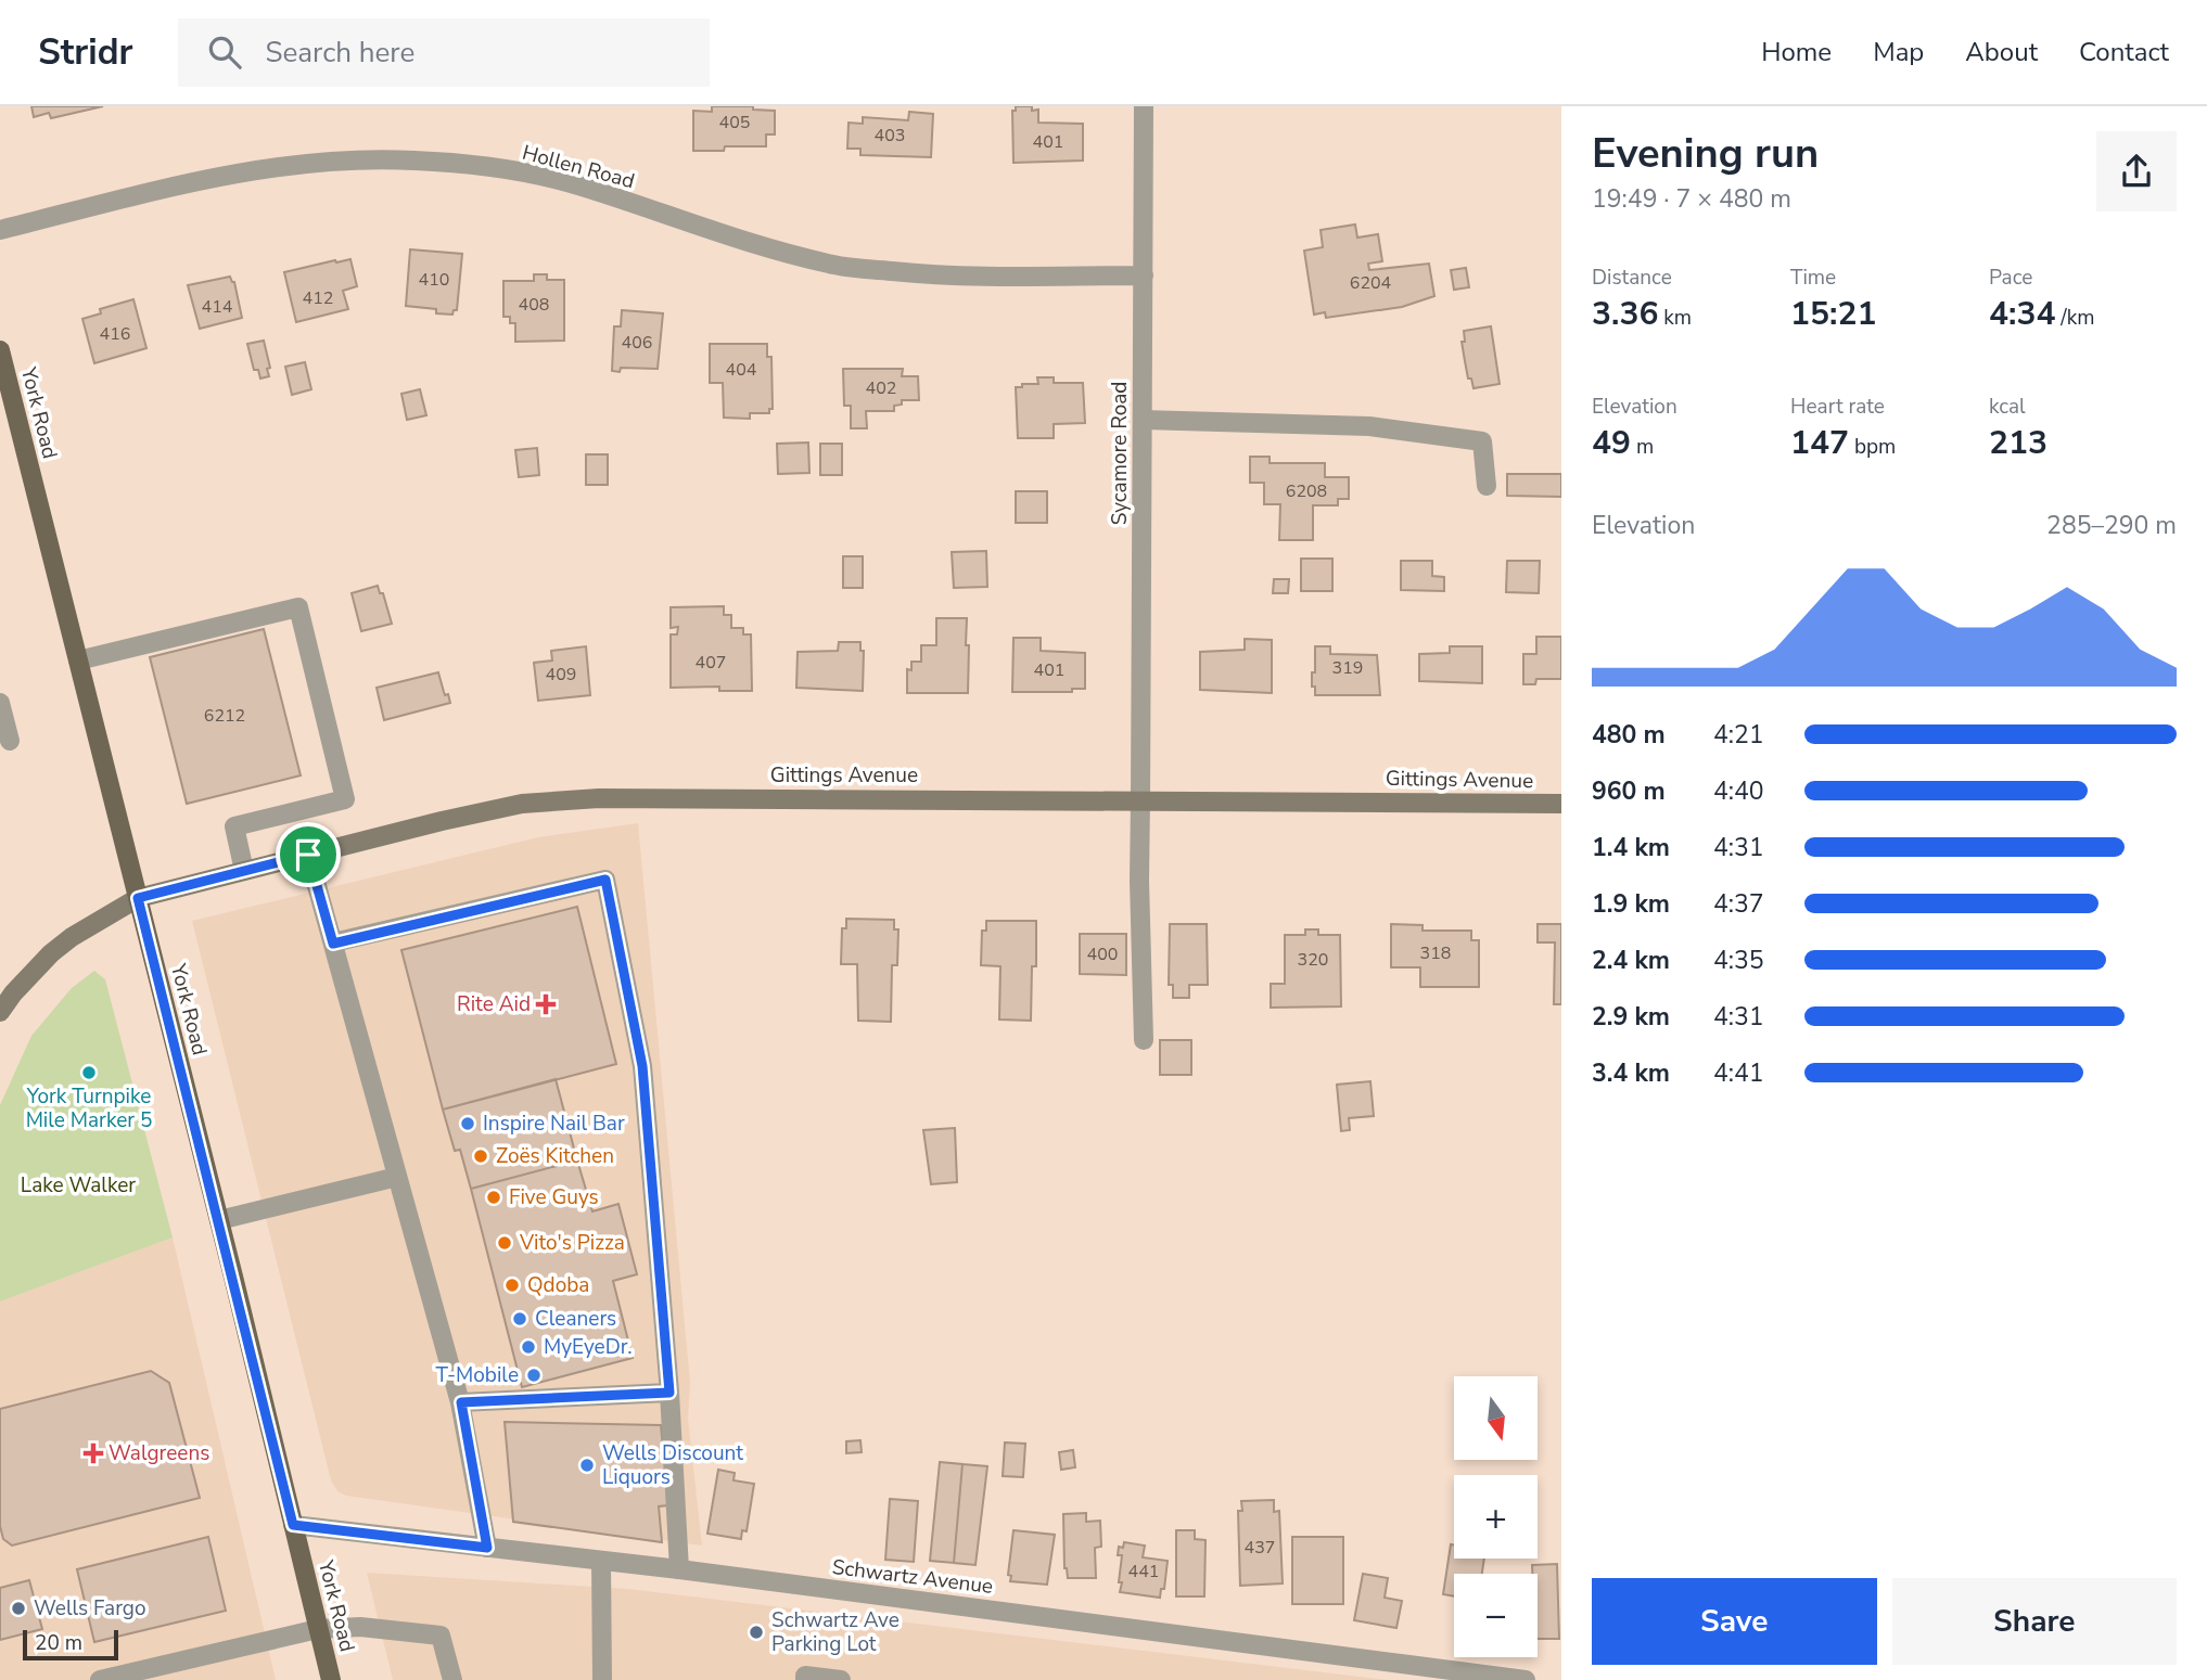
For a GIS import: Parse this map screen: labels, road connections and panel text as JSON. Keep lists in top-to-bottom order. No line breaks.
{"streets":{"main road":["York Road"],"street":["Hollen Road","Sycamore Road","Gittings Avenue","Schwartz Avenue"]},"crossings":[["Hollen Road","Sycamore Road"],["York Road","Gittings Avenue"],["York Road","Schwartz Avenue"],["Sycamore Road","Gittings Avenue"]],"parks":["Lake Walker"],"places":{"health":["Rite Aid","Walgreens"],"other":["York Turnpike Mile Marker 5","Inspire Nail Bar","Zoës Kitchen","Five Guys","Vito's Pizza","Qdoba","Cleaners","MyEyeDr.","T-Mobile","Wells Discount Liquors","Wells Fargo","Schwartz Ave Parking Lot"]},"house_numbers":["405","403","401","410","6204","412","408","414","416","406","404","402","6208","407","319","401","409","6212","318","400","320","437","441"],"scale_bar":"20 m","north":"bottom","page":{"header":"Stridr","search":"Search here","nav":["Home","Map","About","Contact"],"heading":["Evening run","19:49 · 7 × 480 m"],"stats":[["Distance","3.36 km"],["Time","15:21"],["Pace","4:34 /km"],["Elevation","49 m"],["Heart rate","147 bpm"],["kcal","213"]],"chart":["Elevation","285–290 m"],"list":[{"name":"480 m","note":"4:21"},{"name":"960 m","note":"4:40"},{"name":"1.4 km","note":"4:31"},{"name":"1.9 km","note":"4:37"},{"name":"2.4 km","note":"4:35"},{"name":"2.9 km","note":"4:31"},{"name":"3.4 km","note":"4:41"}],"map_buttons":["+","−"],"buttons":["Save","Share"],"scale":"20 m"}}
